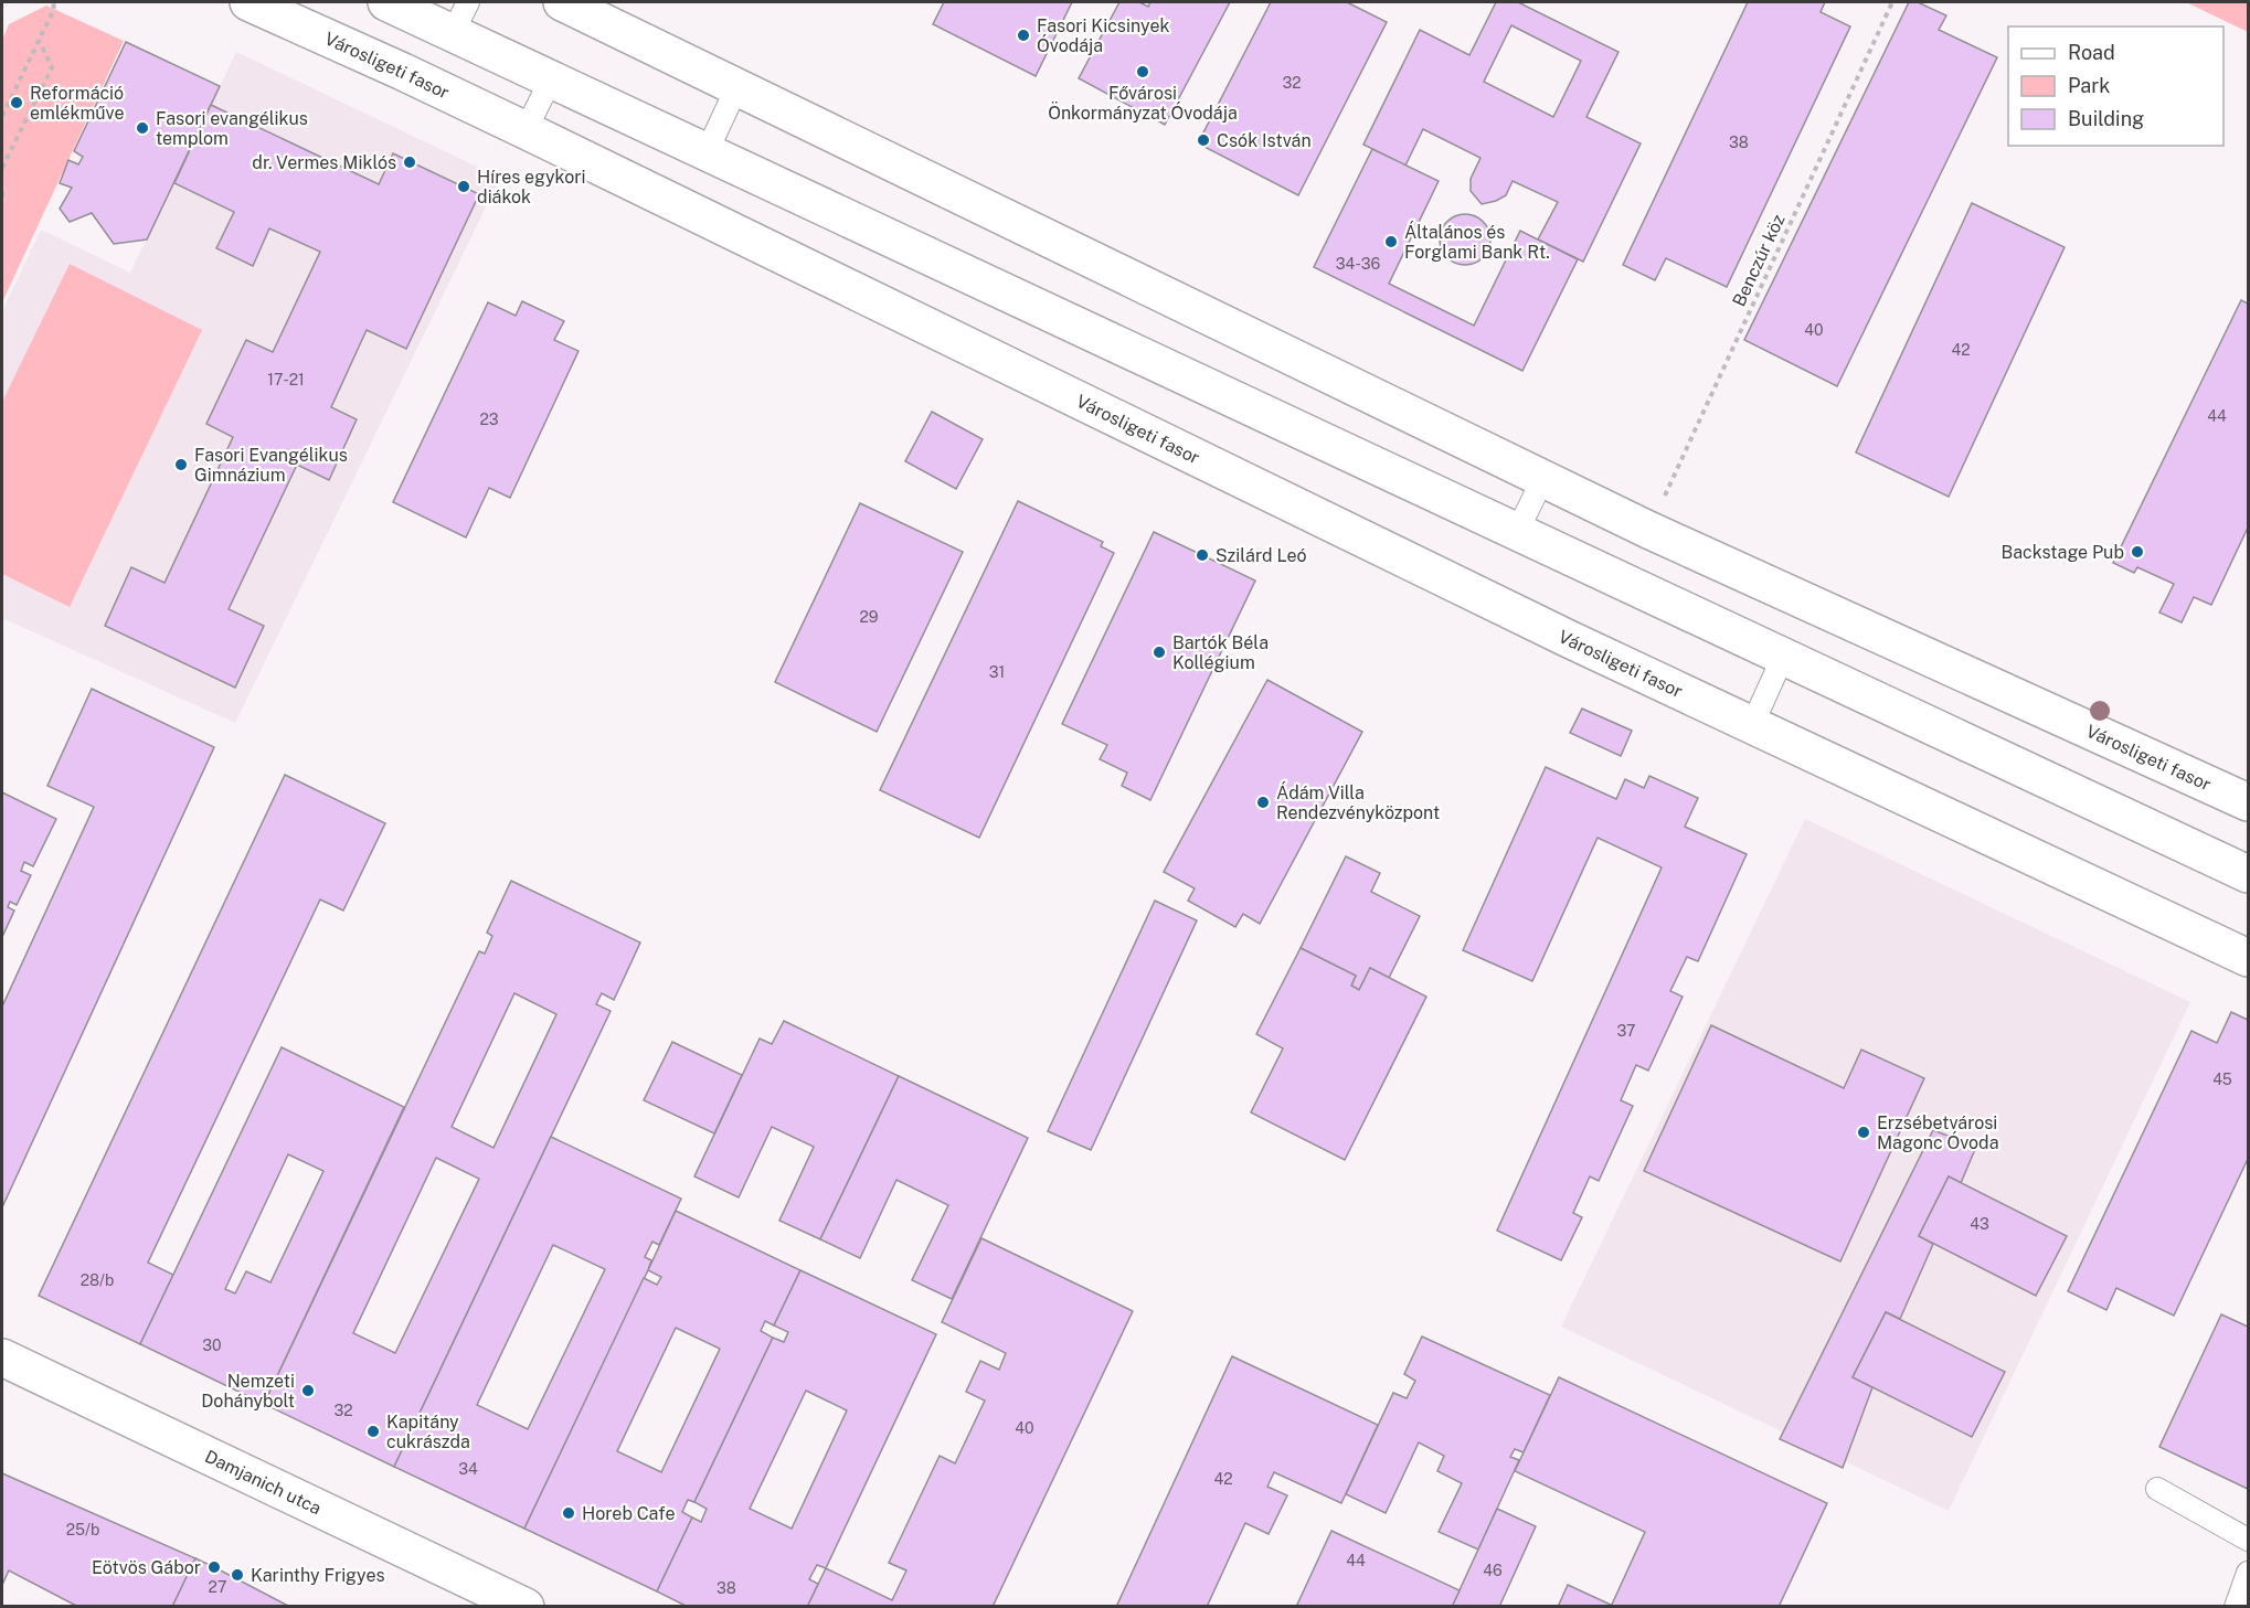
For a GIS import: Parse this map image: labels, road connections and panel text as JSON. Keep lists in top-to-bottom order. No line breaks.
{"streets":{"street":["Városligeti fasor","Damjanich utca"],"path":["Benczúr köz"]},"crossings":[["Városligeti fasor","Benczúr köz"]],"places":["Fasori Kicsinyek Óvodája","Fővárosi Önkormányzat Óvodája","Reformáció emlékműve","Fasori evangélikus templom","Csók István","dr. Vermes Miklós","Híres egykori diákok","Általános és Forglami Bank Rt.","Fasori Evangélikus Gimnázium","Backstage Pub","Szilárd Leó","Bartók Béla Kollégium","Ádám Villa Rendezvényközpont","Erzsébetvárosi Magonc Óvoda","Nemzeti Dohánybolt","Kapitány cukrászda","Horeb Cafe","Eötvös Gábor","Karinthy Frigyes"],"house_numbers":["32","38","34-36","40","42","17-21","44","23","29","31","37","45","43","28/b","30","32","40","34","42","25/b","44","46","27","38"],"legend":["Road","Park","Building"]}
